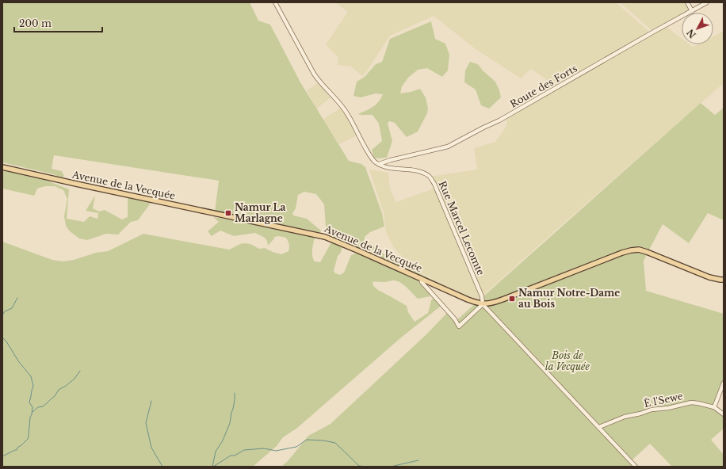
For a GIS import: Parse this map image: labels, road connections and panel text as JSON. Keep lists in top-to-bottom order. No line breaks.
{"streets":{"main road":["Avenue de la Vecquée"],"street":["Route des Forts","Rue Marcel Lecomte","È l'Sewe"]},"crossings":[["Route des Forts","Rue Marcel Lecomte"],["Avenue de la Vecquée","Rue Marcel Lecomte"]],"parks":["Bois de la Vecquée"],"places":{"transit":["Namur La Marlagne","Namur Notre-Dame au Bois"]},"scale_bar":"200 m","north":"bottom left"}
